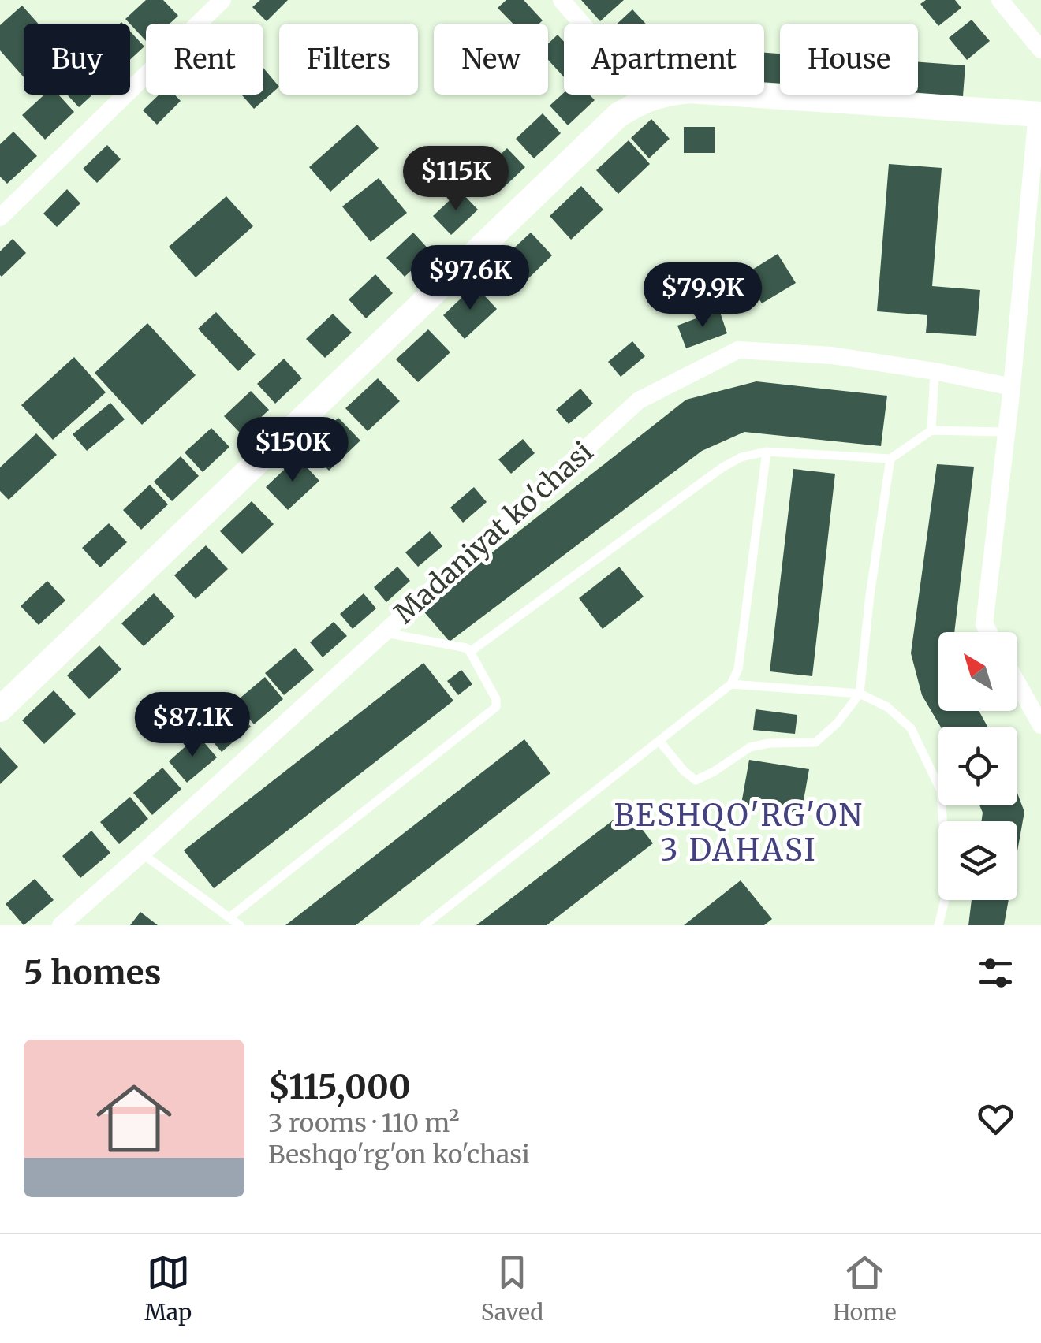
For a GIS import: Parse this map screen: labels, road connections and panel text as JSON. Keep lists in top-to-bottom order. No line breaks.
{"streets":{"street":["Madaniyat ko'chasi"]},"districts":["BESHQO'RG'ON 3 DAHASI"],"north":"top left","page":{"chip":["Buy","Rent","Filters","New","Apartment","House"],"price":["$115K","$97.6K","$79.9K","$150K","$87.1K"],"heading":"5 homes","list":[{"name":"$115,000","note":"3 rooms · 110 m² · Beshqo'rg'on ko'chasi"}],"tabs":["Map","Saved","Home"]}}
